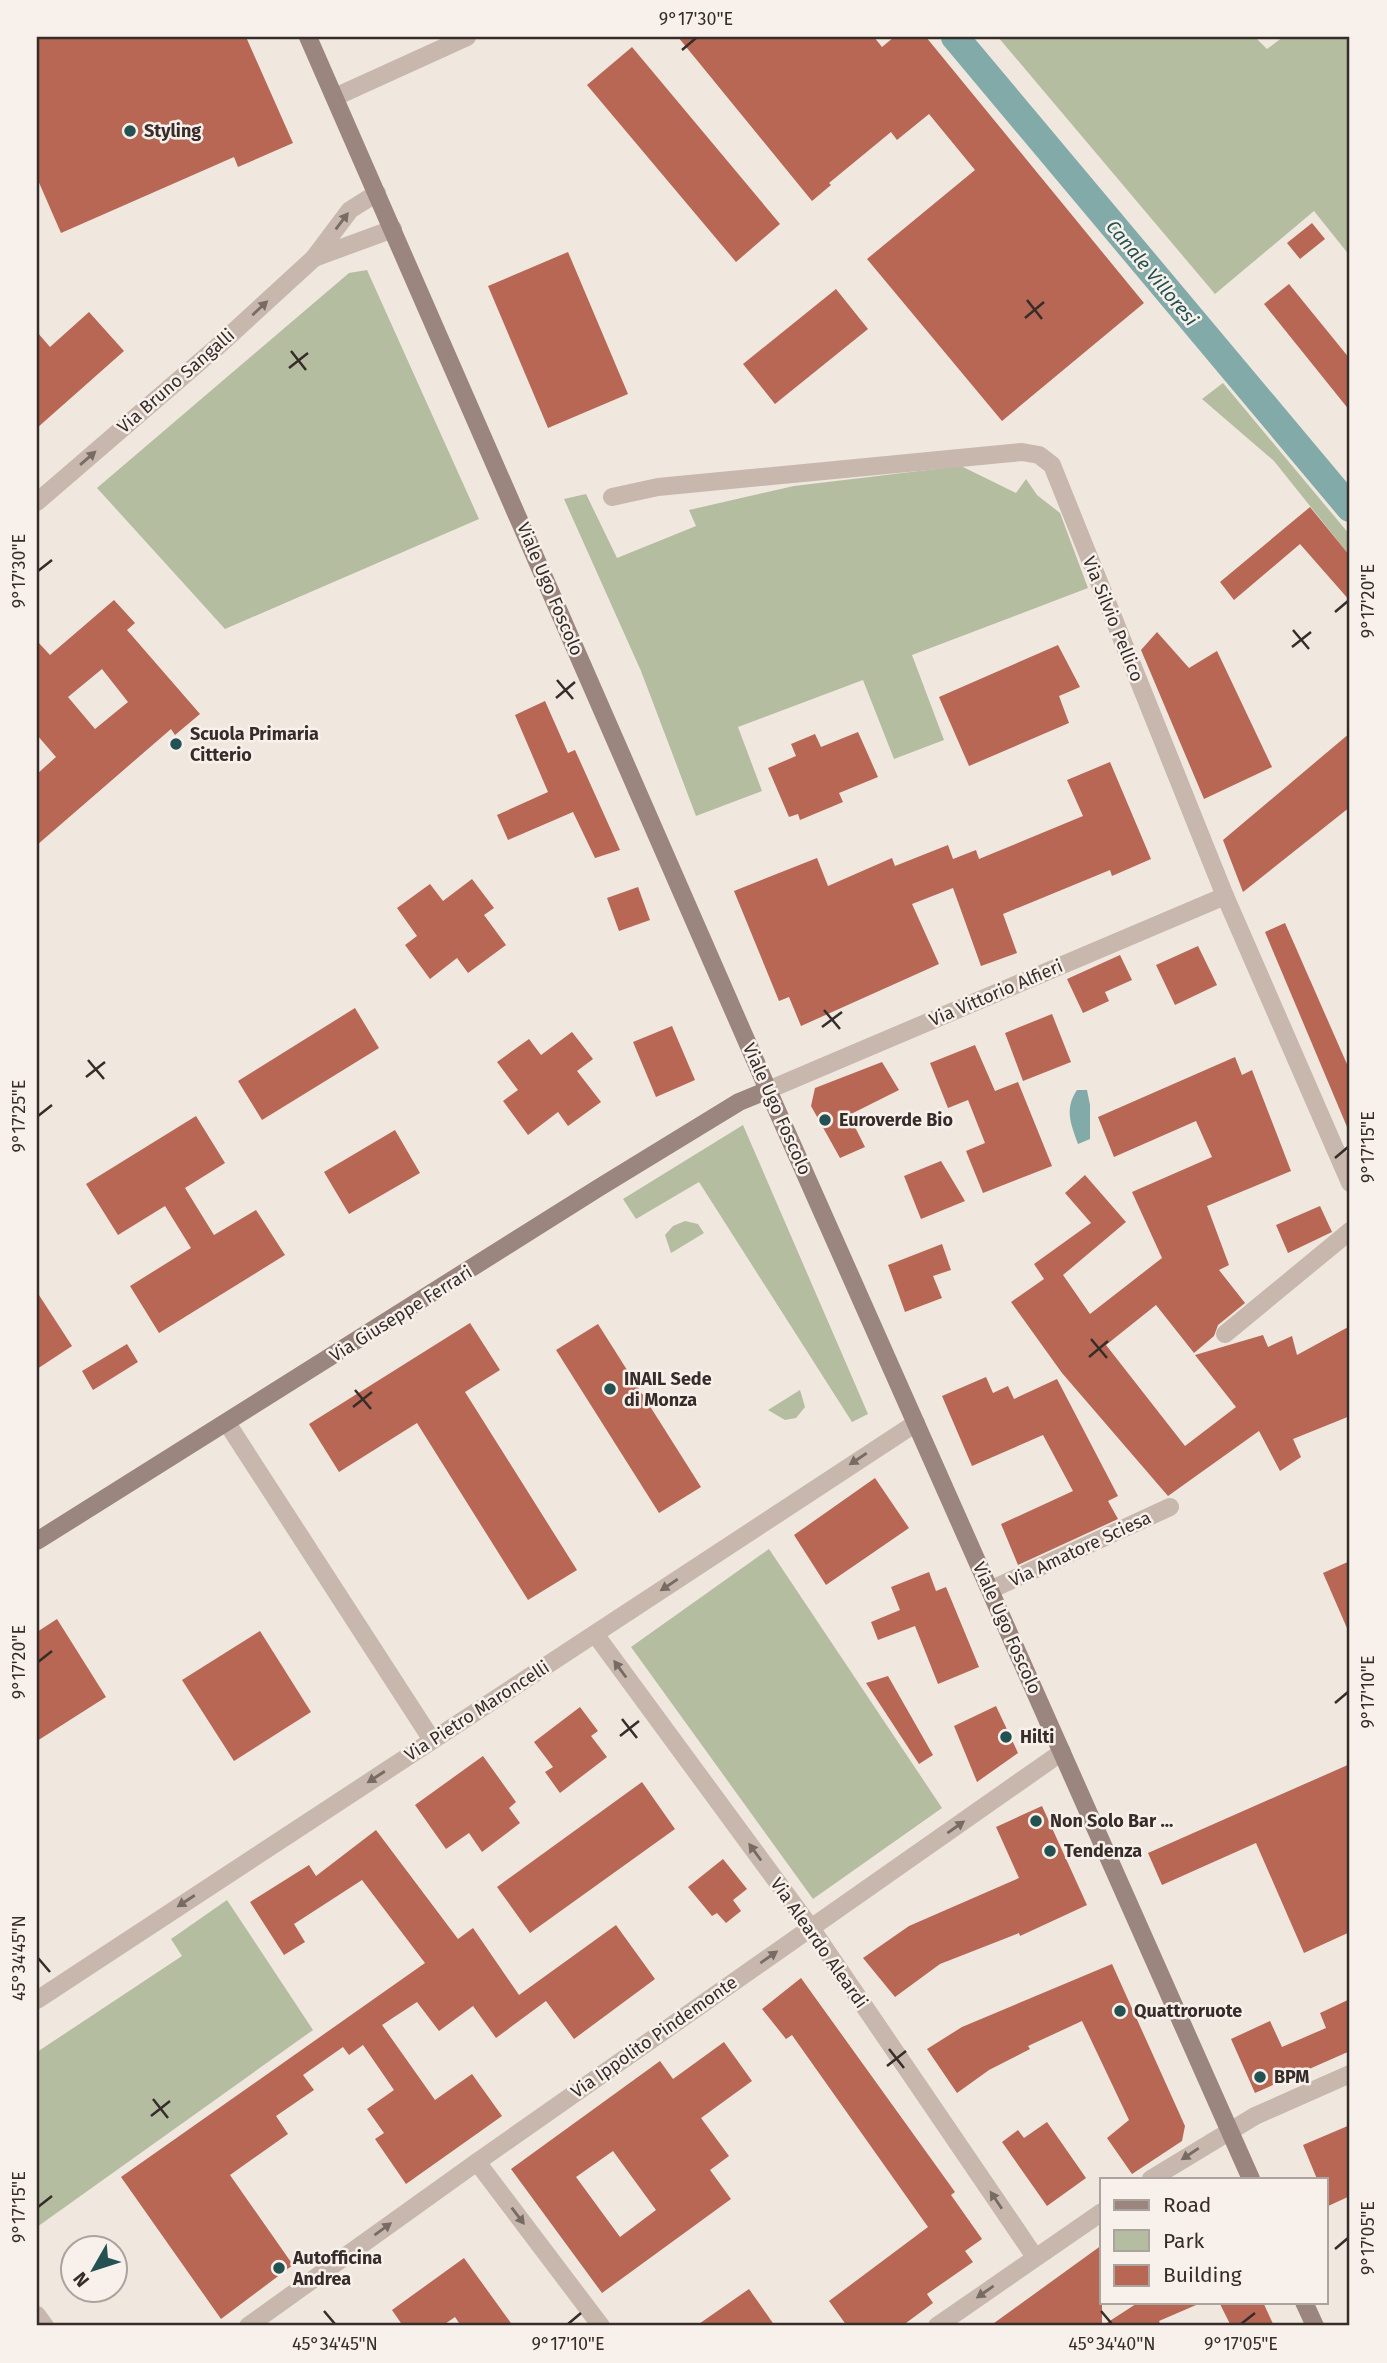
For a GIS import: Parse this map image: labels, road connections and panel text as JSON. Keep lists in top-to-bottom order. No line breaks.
{"streets":{"street":["Via Bruno Sangalli","Viale Ugo Foscolo","Via Silvio Pellico","Via Vittorio Alfieri","Via Giuseppe Ferrari","Via Amatore Sciesa","Via Pietro Maroncelli","Via Aleardo Aleardi","Via Ippolito Pindemonte"]},"crossings":[["Via Bruno Sangalli","Viale Ugo Foscolo"],["Viale Ugo Foscolo","Via Vittorio Alfieri"],["Viale Ugo Foscolo","Via Giuseppe Ferrari"],["Viale Ugo Foscolo","Via Amatore Sciesa"],["Viale Ugo Foscolo","Via Pietro Maroncelli"],["Viale Ugo Foscolo","Via Ippolito Pindemonte"],["Via Silvio Pellico","Via Vittorio Alfieri"],["Via Vittorio Alfieri","Via Giuseppe Ferrari"],["Via Pietro Maroncelli","Via Aleardo Aleardi"],["Via Aleardo Aleardi","Via Ippolito Pindemonte"]],"one_way":["Via Bruno Sangalli","Via Pietro Maroncelli","Via Aleardo Aleardi","Via Ippolito Pindemonte"],"water":["Canale Villoresi"],"places":["Styling","Scuola Primaria Citterio","Euroverde Bio","INAIL Sede di Monza","Hilti","Non Solo Bar ...","Tendenza","Quattroruote","BPM","Autofficina Andrea"],"legend":["Road","Park","Building"],"north":"bottom left","coordinates":["9°17'30\"E","9°17'20\"E","9°17'25\"E","9°17'15\"E","9°17'10\"E","45°34'45\"N","9°17'05\"E","45°34'40\"N"]}
